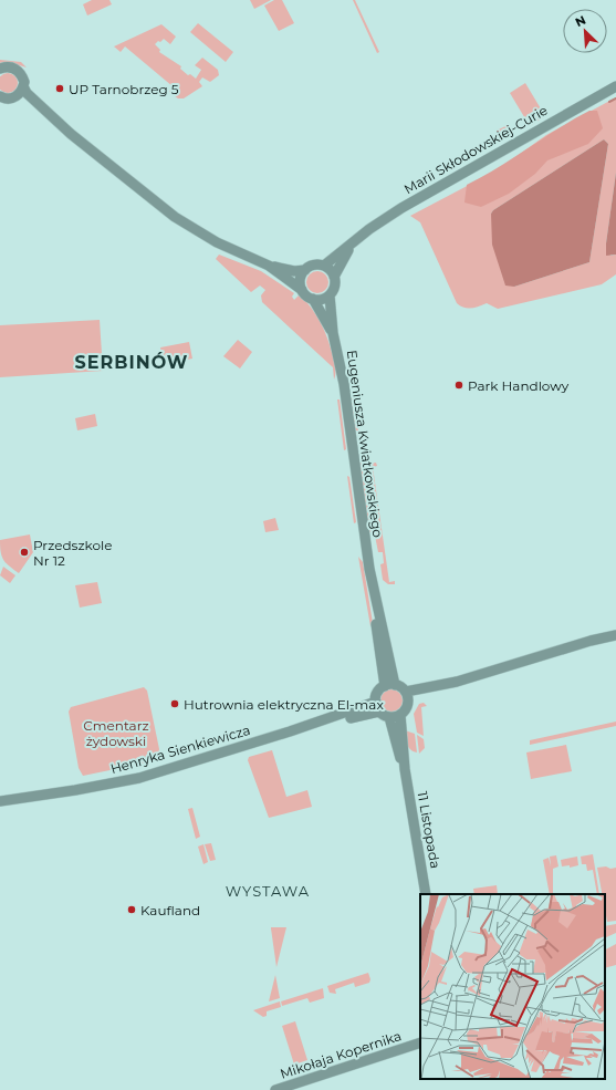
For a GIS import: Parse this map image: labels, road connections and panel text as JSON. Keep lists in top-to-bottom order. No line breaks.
{"streets":{"street":["Marii Skłodowskiej-Curie","Eugeniusza Kwiatkowskiego","Henryka Sienkiewicza","11 Listopada","Mikołaja Kopernika"]},"crossings":[["Marii Skłodowskiej-Curie","Eugeniusza Kwiatkowskiego"],["Eugeniusza Kwiatkowskiego","Henryka Sienkiewicza"],["Eugeniusza Kwiatkowskiego","11 Listopada"],["Henryka Sienkiewicza","11 Listopada"]],"districts":["SERBINÓW","WYSTAWA"],"parks":["Cmentarz żydowski"],"places":["UP Tarnobrzeg 5","Park Handlowy","Przedszkole Nr 12","Hutrownia elektryczna El-max","Kaufland"],"north":"top left"}
